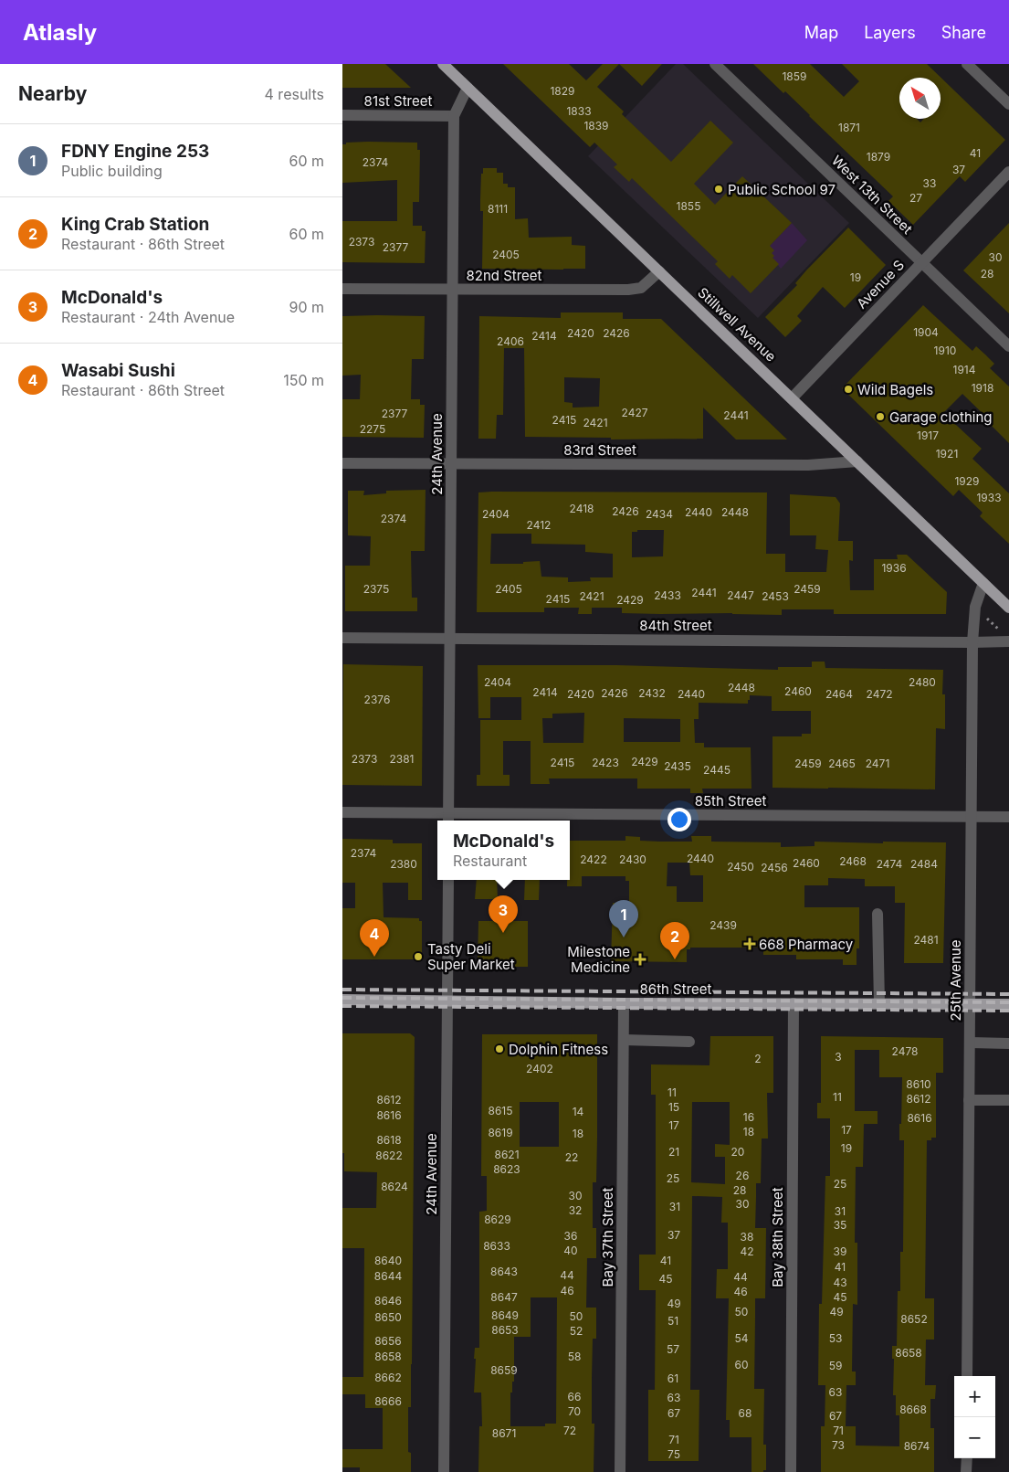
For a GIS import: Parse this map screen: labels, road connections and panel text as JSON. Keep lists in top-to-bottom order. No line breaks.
{"streets":{"main road":["Stillwell Avenue","86th Street"],"street":["81st Street","West 13th Street","82nd Street","Avenue S","83rd Street","24th Avenue","84th Street","85th Street","25th Avenue","Bay 37th Street","Bay 38th Street"]},"crossings":[["81st Street","24th Avenue"],["West 13th Street","Avenue S"],["82nd Street","Stillwell Avenue"],["82nd Street","24th Avenue"],["Avenue S","Stillwell Avenue"],["Stillwell Avenue","83rd Street"],["Stillwell Avenue","24th Avenue"],["Stillwell Avenue","25th Avenue"],["83rd Street","24th Avenue"],["24th Avenue","84th Street"],["24th Avenue","85th Street"],["24th Avenue","86th Street"],["84th Street","25th Avenue"],["85th Street","25th Avenue"],["25th Avenue","86th Street"],["86th Street","Bay 37th Street"],["86th Street","Bay 38th Street"]],"places":{"other":["Public School 97","Wild Bagels","Garage clothing","Tasty Deli Super Market","Dolphin Fitness"],"health":["668 Pharmacy","Milestone Medicine"]},"house_numbers":["1859","1829","1833","1839","1871","41","1879","2374","37","33","27","1855","8111","2373","2377","2405","30","28","19","1904","2420","2426","2414","2406","1910","1914","1918","2427","2377","2441","2415","2421","2275","1917","1921","1929","1933","2418","2426","2440","2448","2404","2434","2374","2412","1936","2375","2405","2459","2441","2433","2447","2421","2453","2415","2429","2404","2480","2448","2460","2414","2426","2432","2420","2440","2464","2472","2376","2373","2381","2429","2415","2423","2459","2465","2471","2435","2445","2374","2440","2422","2430","2468","2460","2380","2474","2484","2450","2456","2439","2481","2478","3","2","2402","8610","11","11","8612","8612","15","8615","14","8616","16","8616","17","17","18","8619","18","8618","19","21","20","8621","8622","22","8623","26","25","25","8624","28","30","30","31","32","31","8629","35","37","36","38","8633","40","42","39","8640","41","41","8643","44","8644","44","45","43","46","46","8647","45","8646","49","50","49","8649","50","8650","8652","51","8653","52","54","53","8656","57","8658","8658","58","60","59","8659","8662","61","63","66","63","8666","8668","70","67","68","67","72","71","8671","71","73","8674","75"],"north":"top left","page":{"header":"Atlasly","nav":["Map","Layers","Share"],"heading":["Nearby","4 results"],"list":[{"mark":"1","name":"FDNY Engine 253","note":"Public building","value":"60 m"},{"mark":"2","name":"King Crab Station","note":"Restaurant · 86th Street","value":"60 m"},{"mark":"3","name":"McDonald's","note":"Restaurant · 24th Avenue","value":"90 m"},{"mark":"4","name":"Wasabi Sushi","note":"Restaurant · 86th Street","value":"150 m"}],"popup":["McDonald's","Restaurant"],"pins":["3","1","4","2"],"map_buttons":["+","−"]}}
